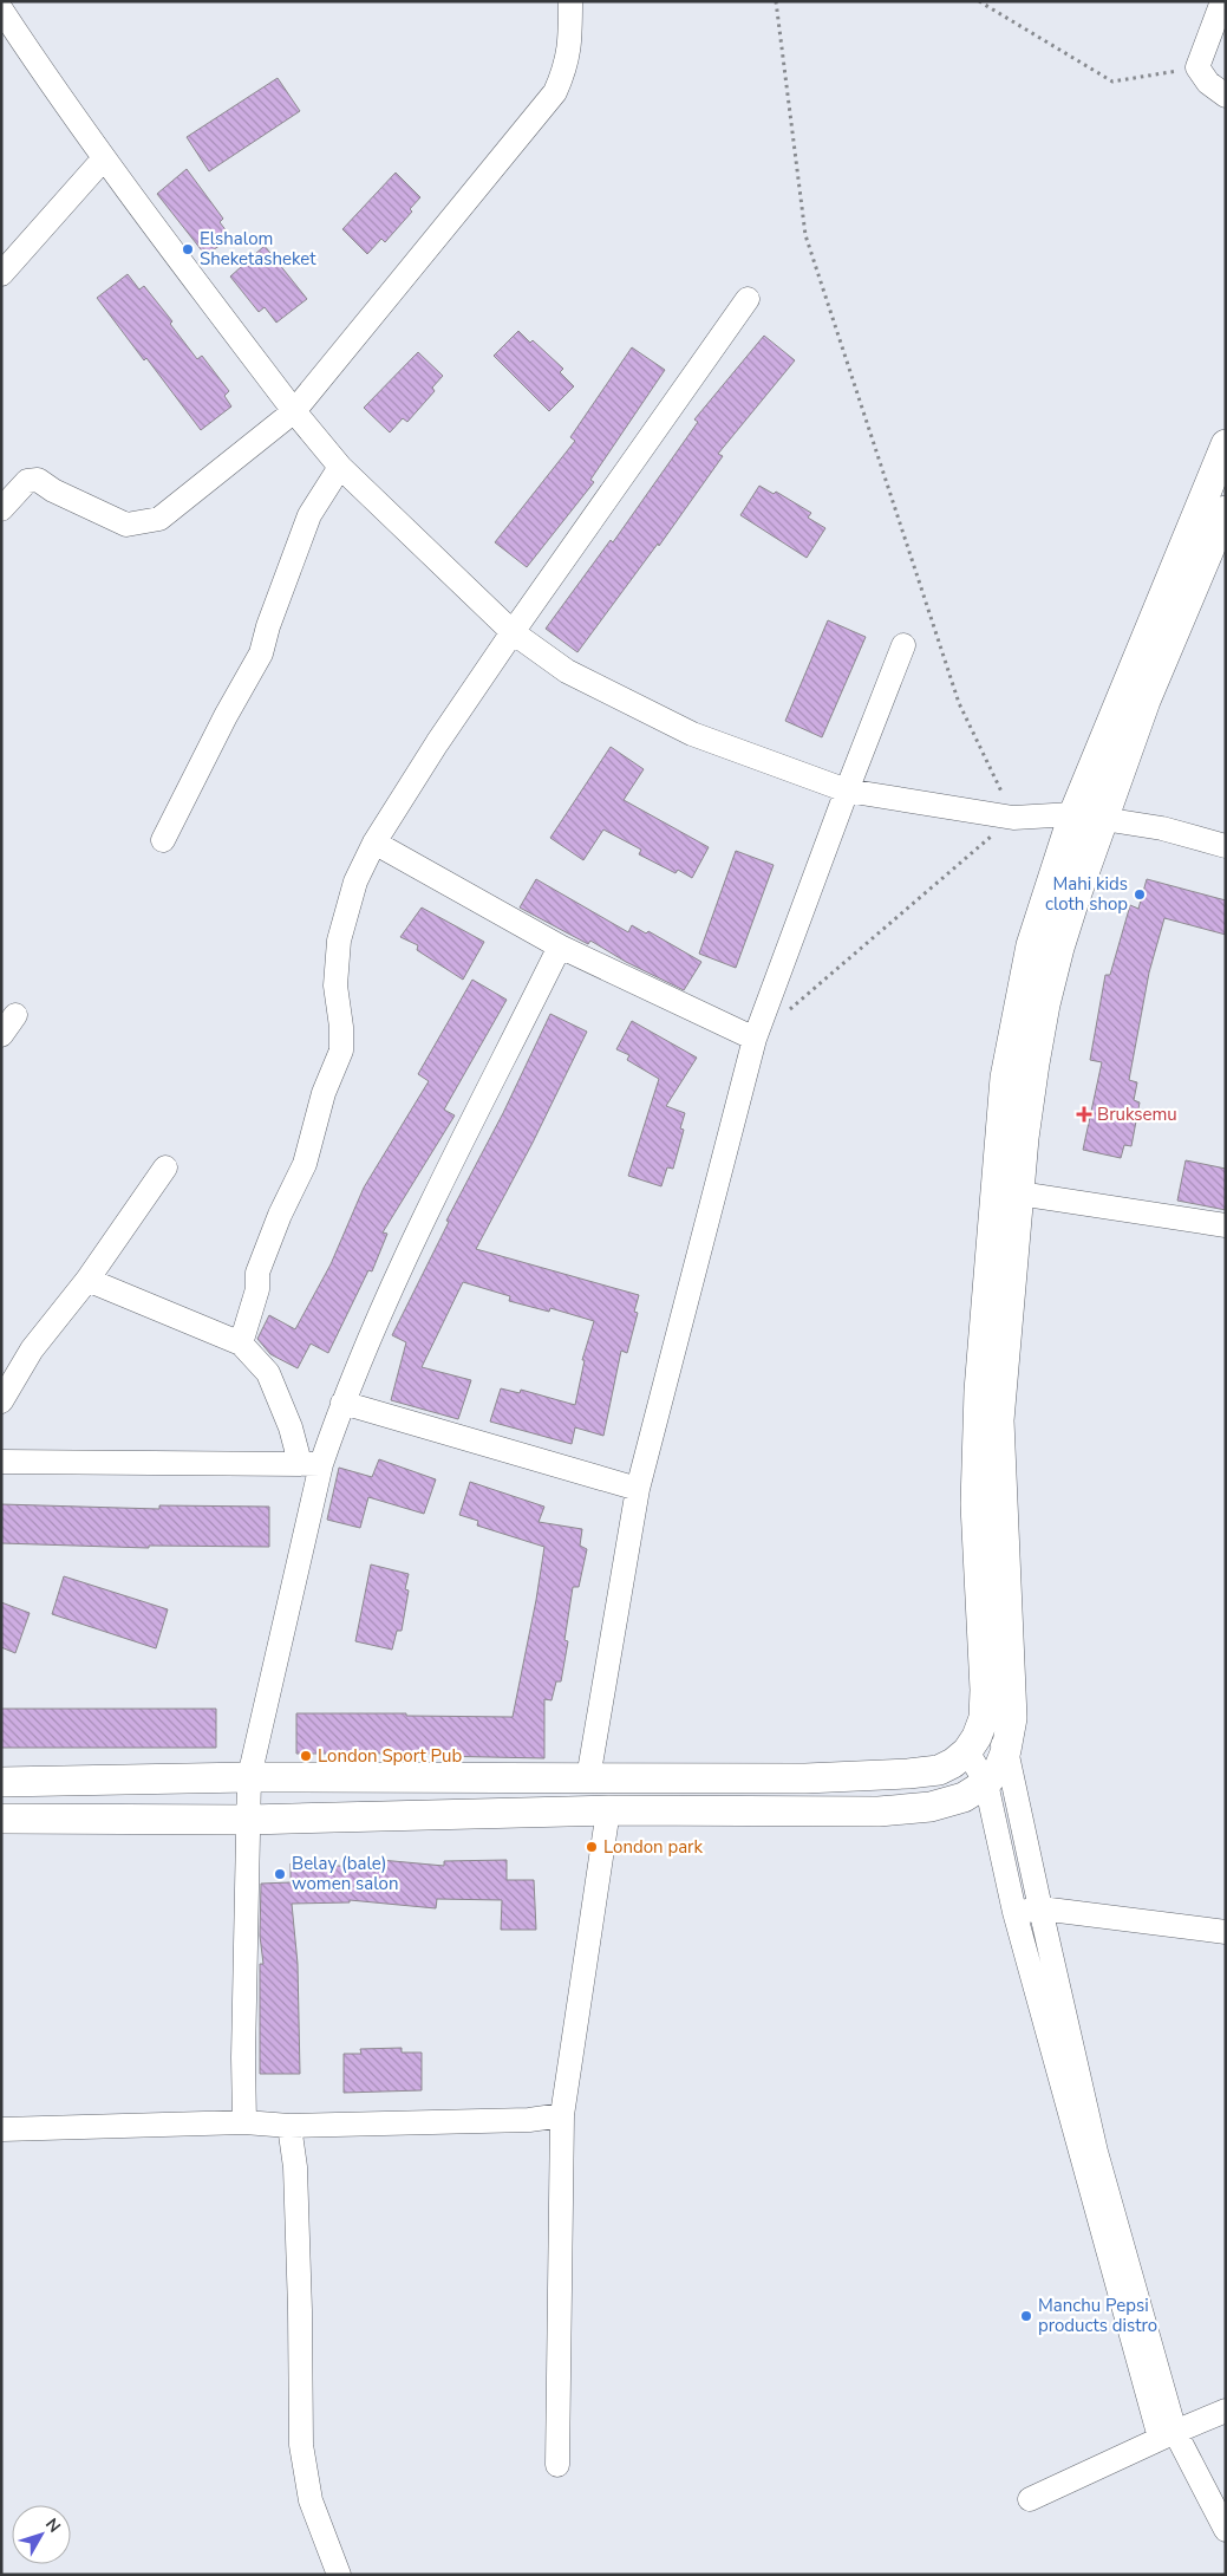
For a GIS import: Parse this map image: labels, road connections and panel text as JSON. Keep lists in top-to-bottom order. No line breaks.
{"places":{"other":["Elshalom Sheketasheket","Mahi kids cloth shop","London Sport Pub","London park","Belay (bale) women salon","Manchu Pepsi products distro"],"health":["Bruksemu"]},"north":"top right"}
